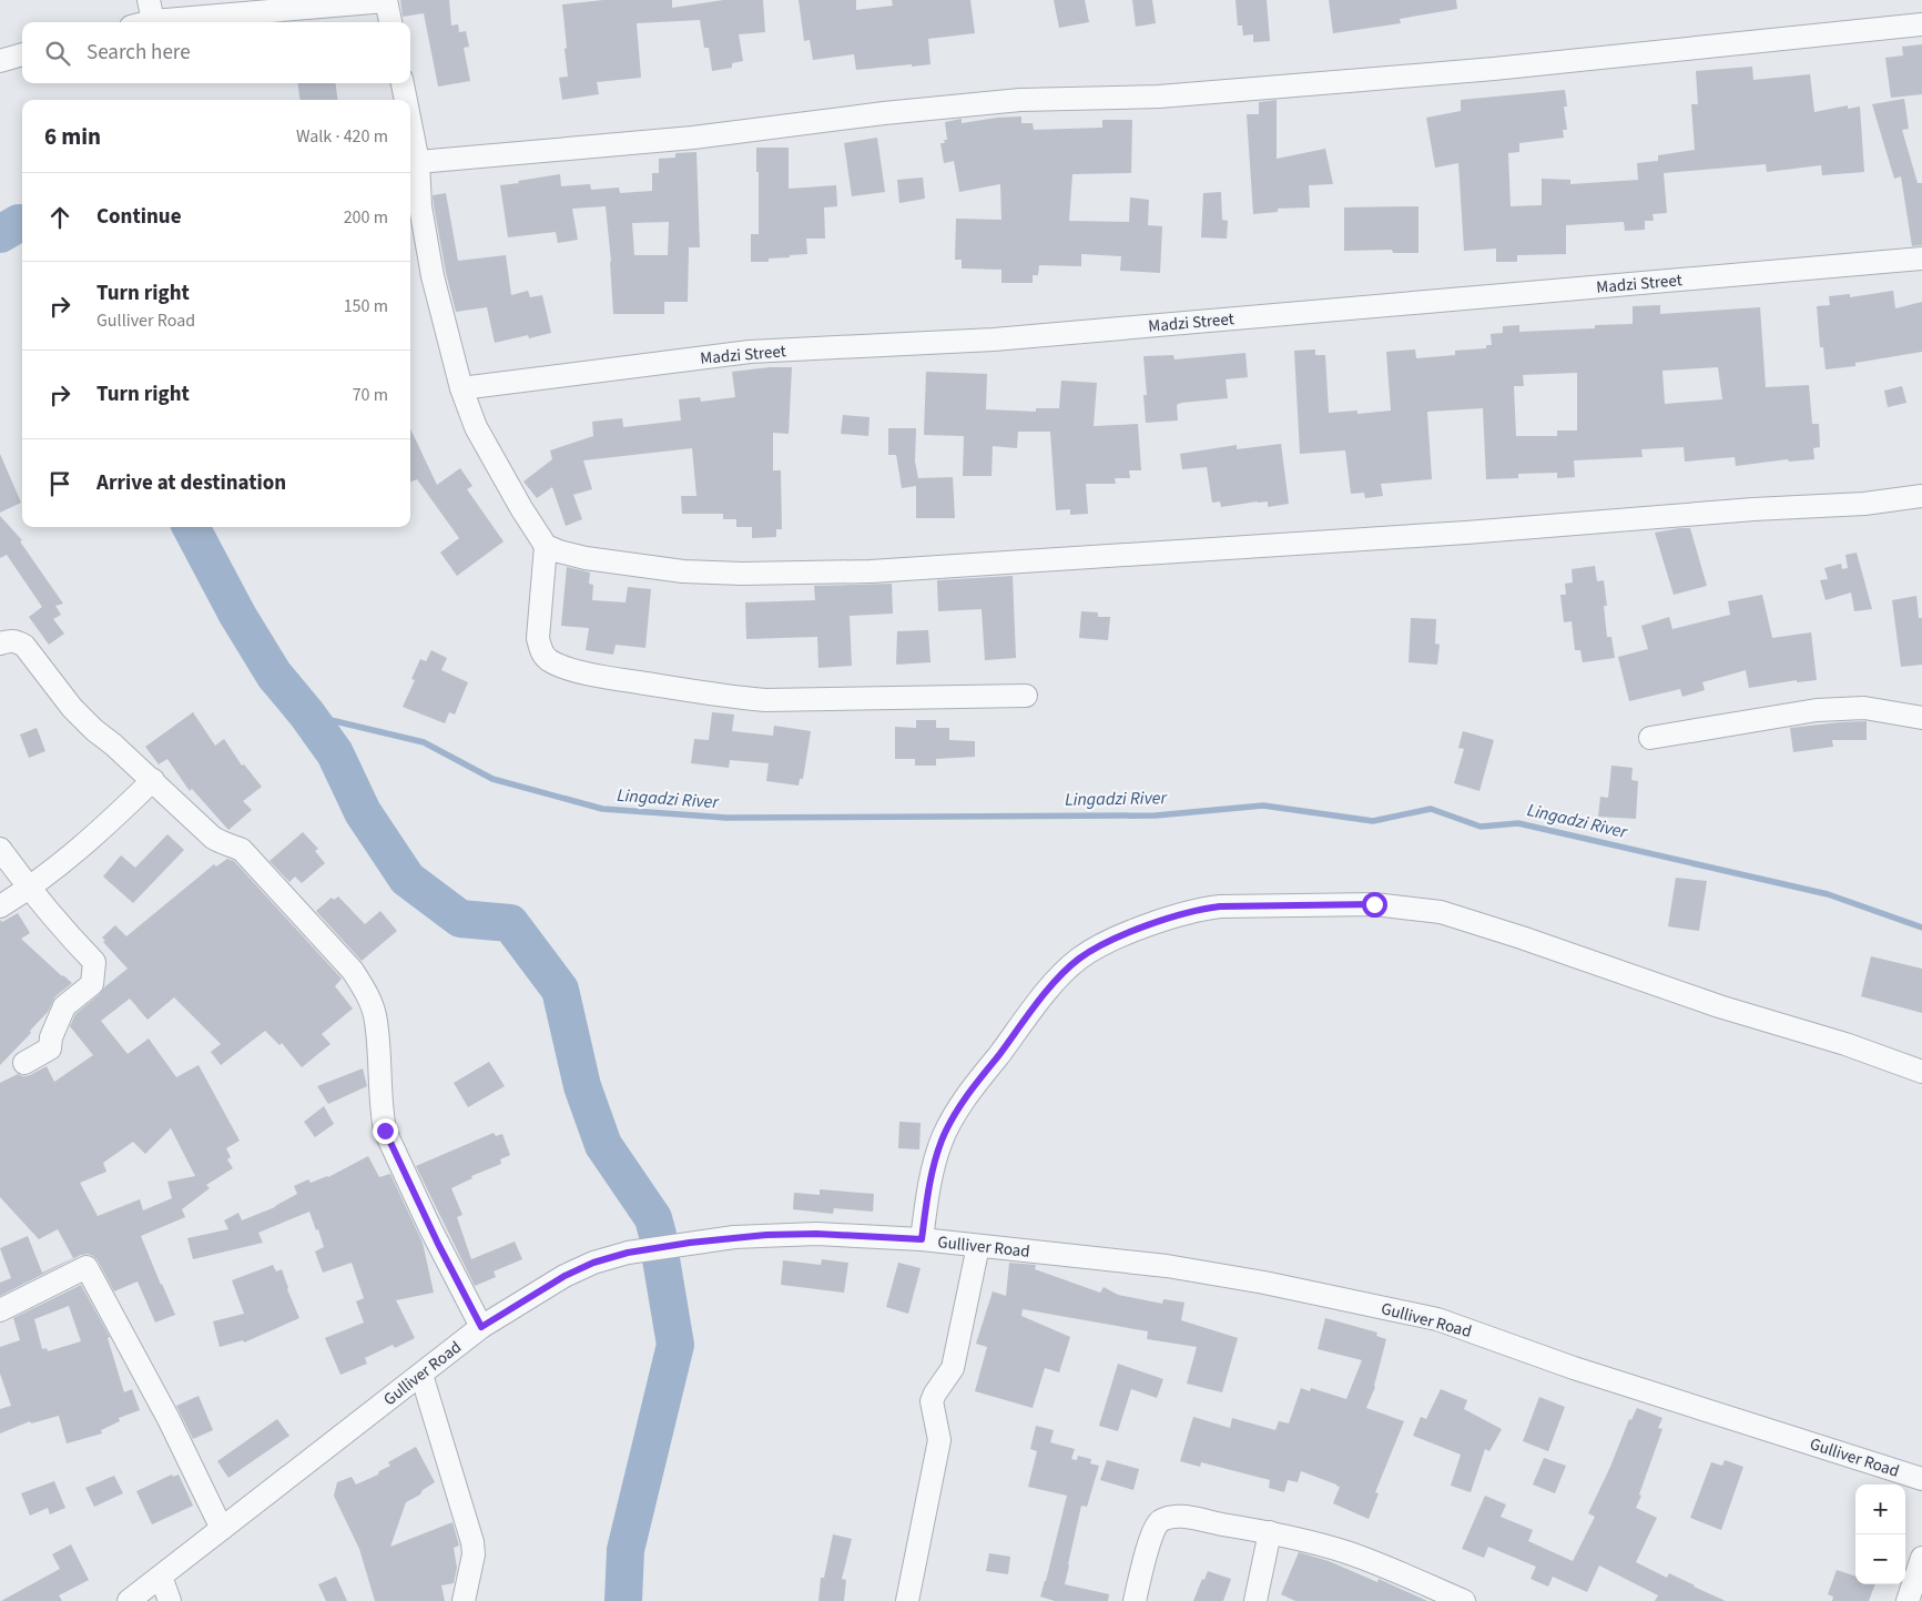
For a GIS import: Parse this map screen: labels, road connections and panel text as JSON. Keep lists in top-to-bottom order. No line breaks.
{"streets":{"street":["Madzi Street","Gulliver Road"]},"water":["Lingadzi River"],"page":{"search":"Search here","heading":["6 min","Walk · 420 m"],"list":[["Continue","200 m"],["Turn right","Gulliver Road","150 m"],["Turn right","70 m"],"Arrive at destination"],"map_buttons":["+","−"]}}
